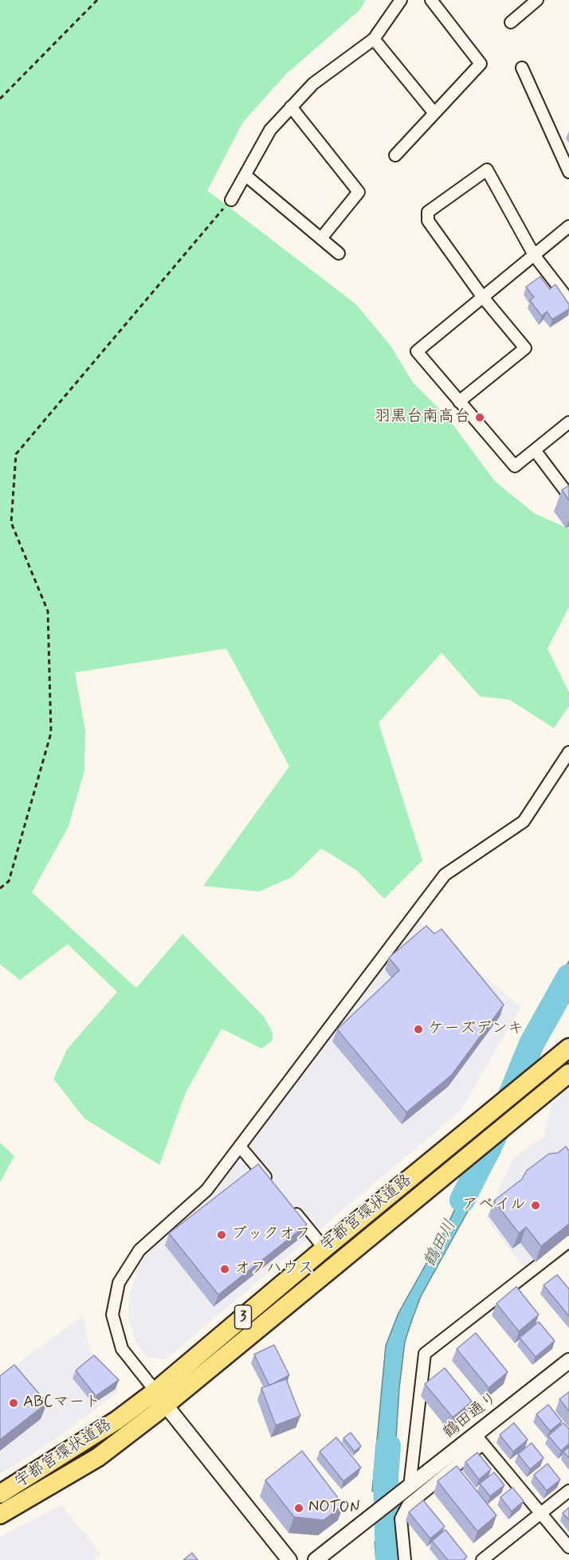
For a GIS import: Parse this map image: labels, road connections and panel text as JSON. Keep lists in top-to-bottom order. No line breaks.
{"streets":{"main road":["宇都宮環状道路","3"],"street":["鶴田通り"]},"water":["鶴田川"],"places":["羽黒台南高台","ケーズデンキ","アベイル","ブックオフ","オフハウス","ABCマート","NOTON"]}
